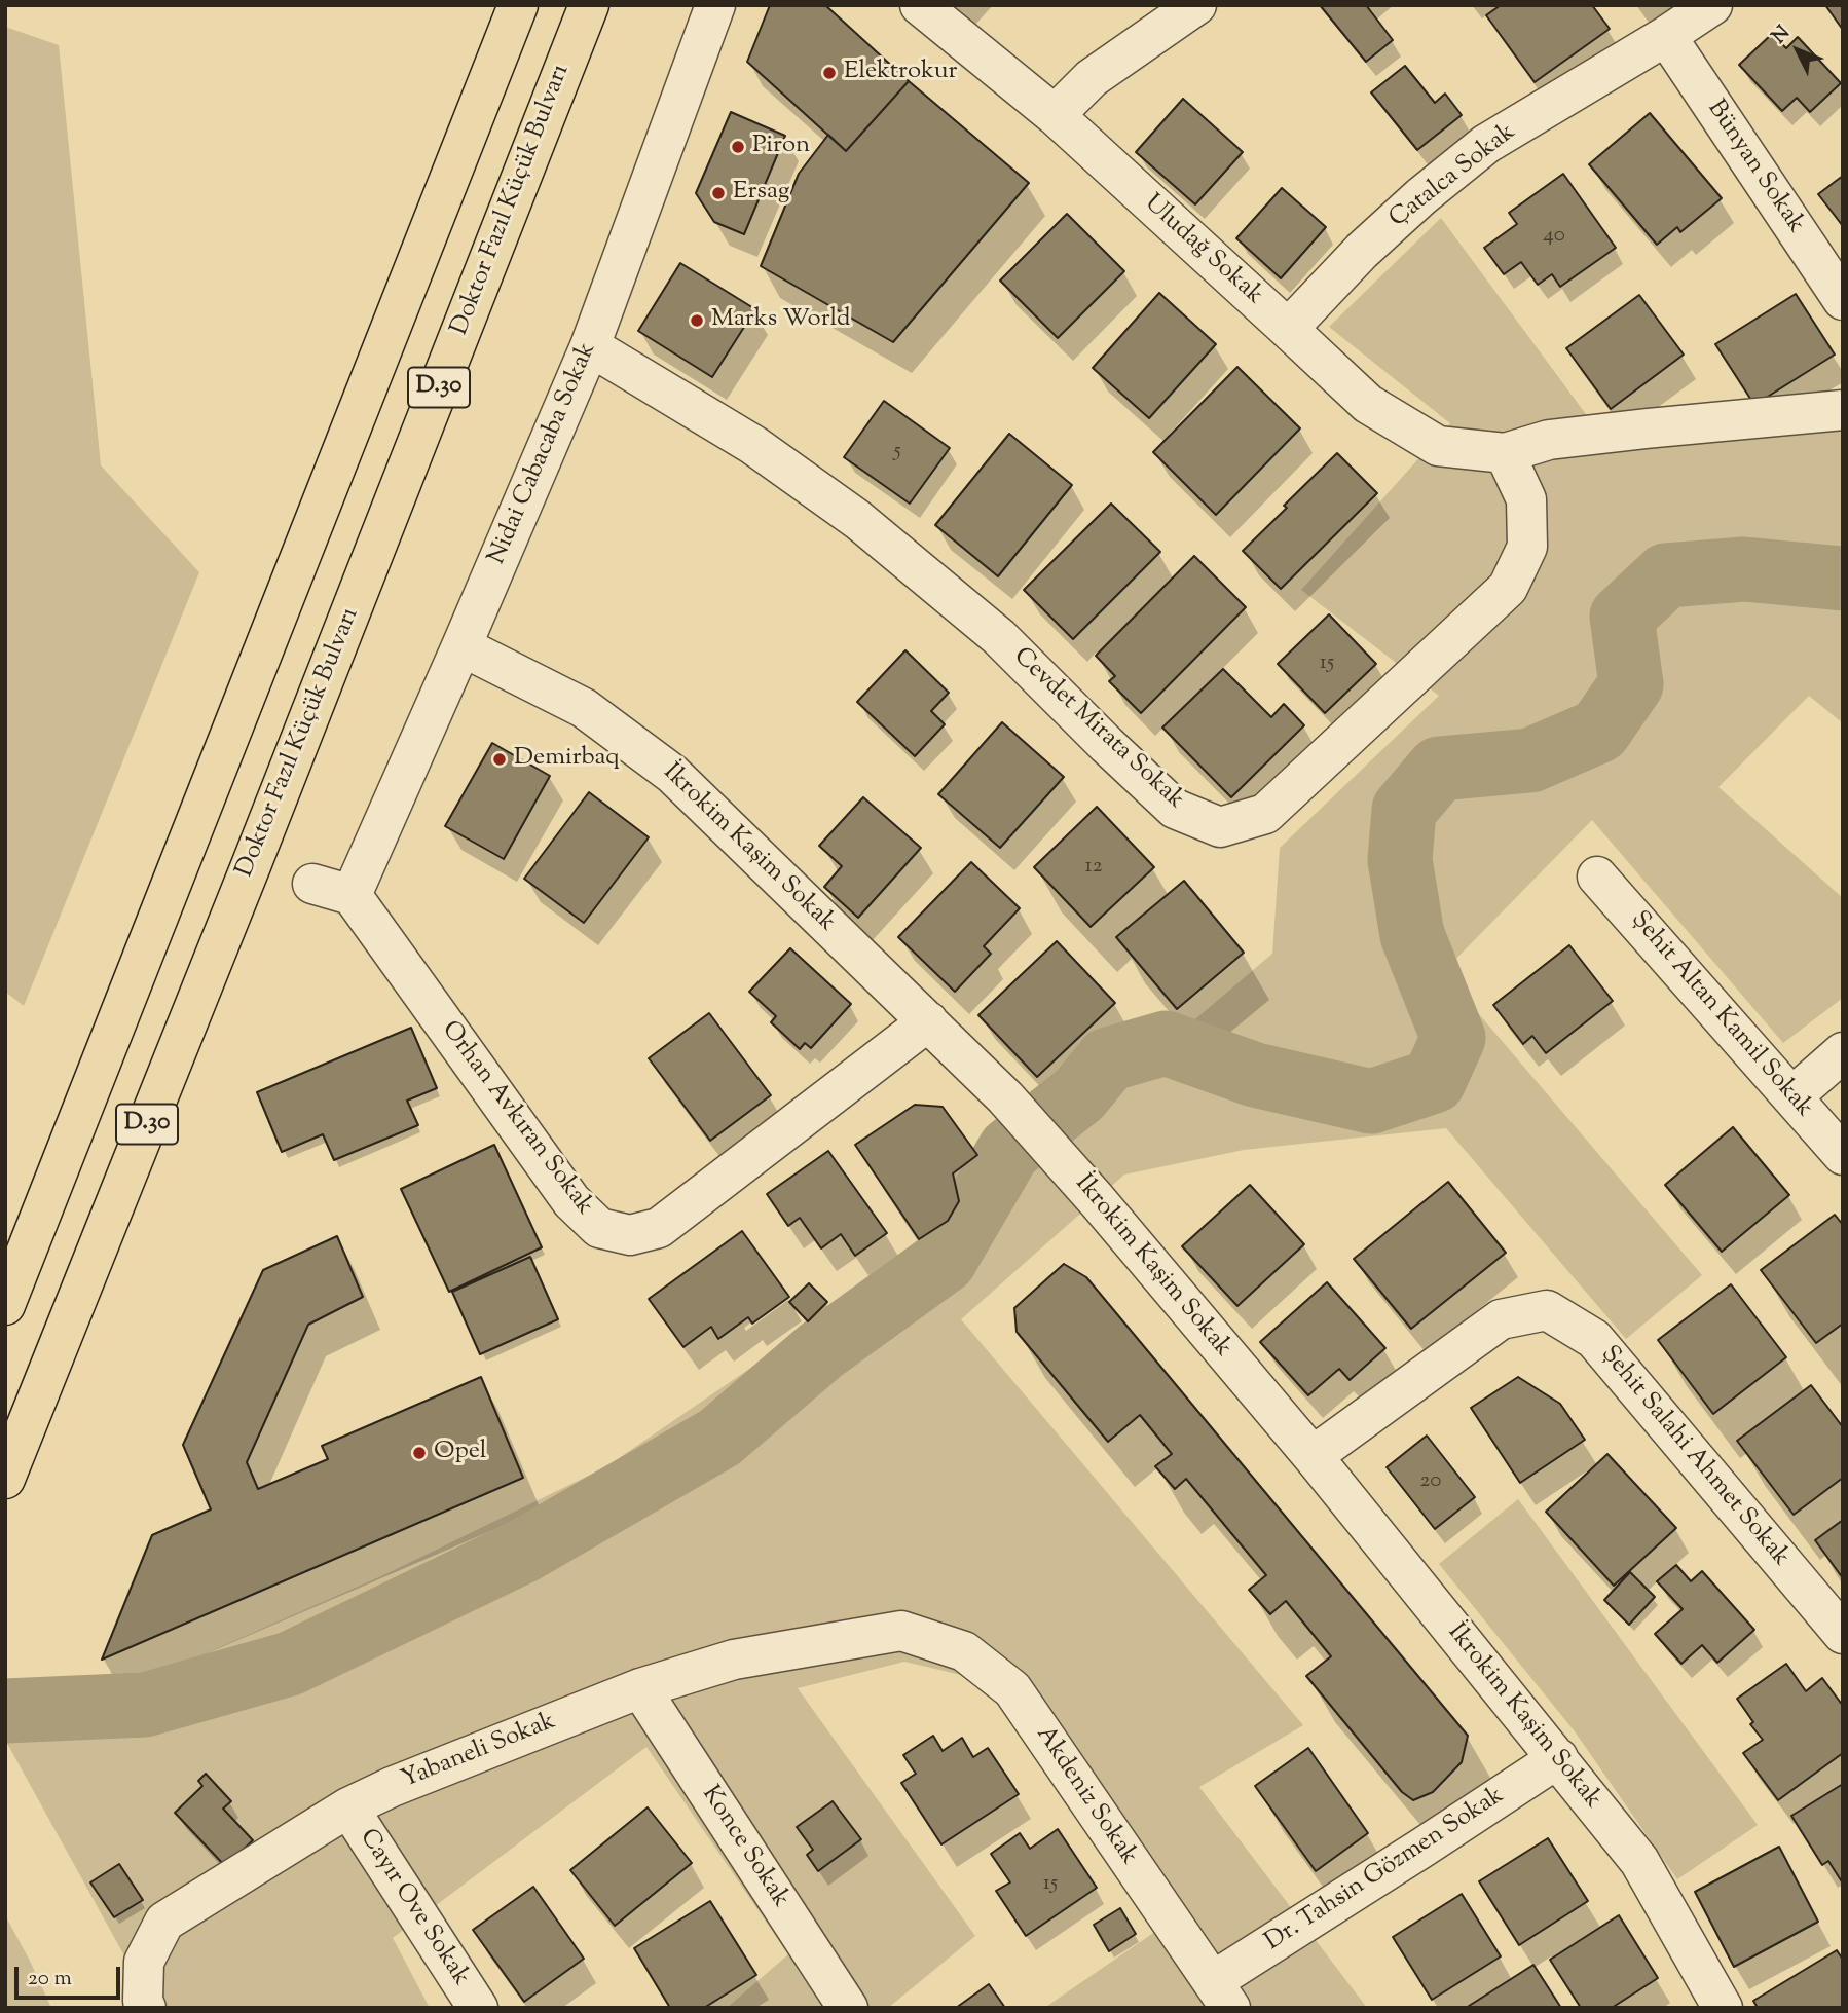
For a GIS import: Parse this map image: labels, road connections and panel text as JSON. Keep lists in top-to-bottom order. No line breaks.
{"streets":{"highway":["Doktor Fazıl Küçük Bulvarı","D.30"],"street":["Bünyan Sokak","Çatalca Sokak","Uludağ Sokak","Nidai Cabacaba Sokak","Cevdet Mirata Sokak","İkrokim Kaşim Sokak","Şehit Altan Kamil Sokak","Orhan Avkıran Sokak","Şehit Salahi Ahmet Sokak","Yabaneli Sokak","Akdeniz Sokak","Konce Sokak","Dr. Tahsin Gözmen Sokak","Cayır Ove Sokak"]},"crossings":[["Bünyan Sokak","Çatalca Sokak"],["Çatalca Sokak","Uludağ Sokak"],["Uludağ Sokak","Cevdet Mirata Sokak"],["Nidai Cabacaba Sokak","Cevdet Mirata Sokak"],["Nidai Cabacaba Sokak","İkrokim Kaşim Sokak"],["Nidai Cabacaba Sokak","Orhan Avkıran Sokak"],["İkrokim Kaşim Sokak","Orhan Avkıran Sokak"],["İkrokim Kaşim Sokak","Şehit Salahi Ahmet Sokak"],["İkrokim Kaşim Sokak","Dr. Tahsin Gözmen Sokak"],["Yabaneli Sokak","Akdeniz Sokak"],["Yabaneli Sokak","Konce Sokak"],["Yabaneli Sokak","Cayır Ove Sokak"],["Akdeniz Sokak","Dr. Tahsin Gözmen Sokak"]],"places":["Elektrokur","Piron","Ersag","Marks World","Demirbaq","Opel"],"house_numbers":["40","5","15","12","20","15"],"scale_bar":"20 m","north":"top left"}
